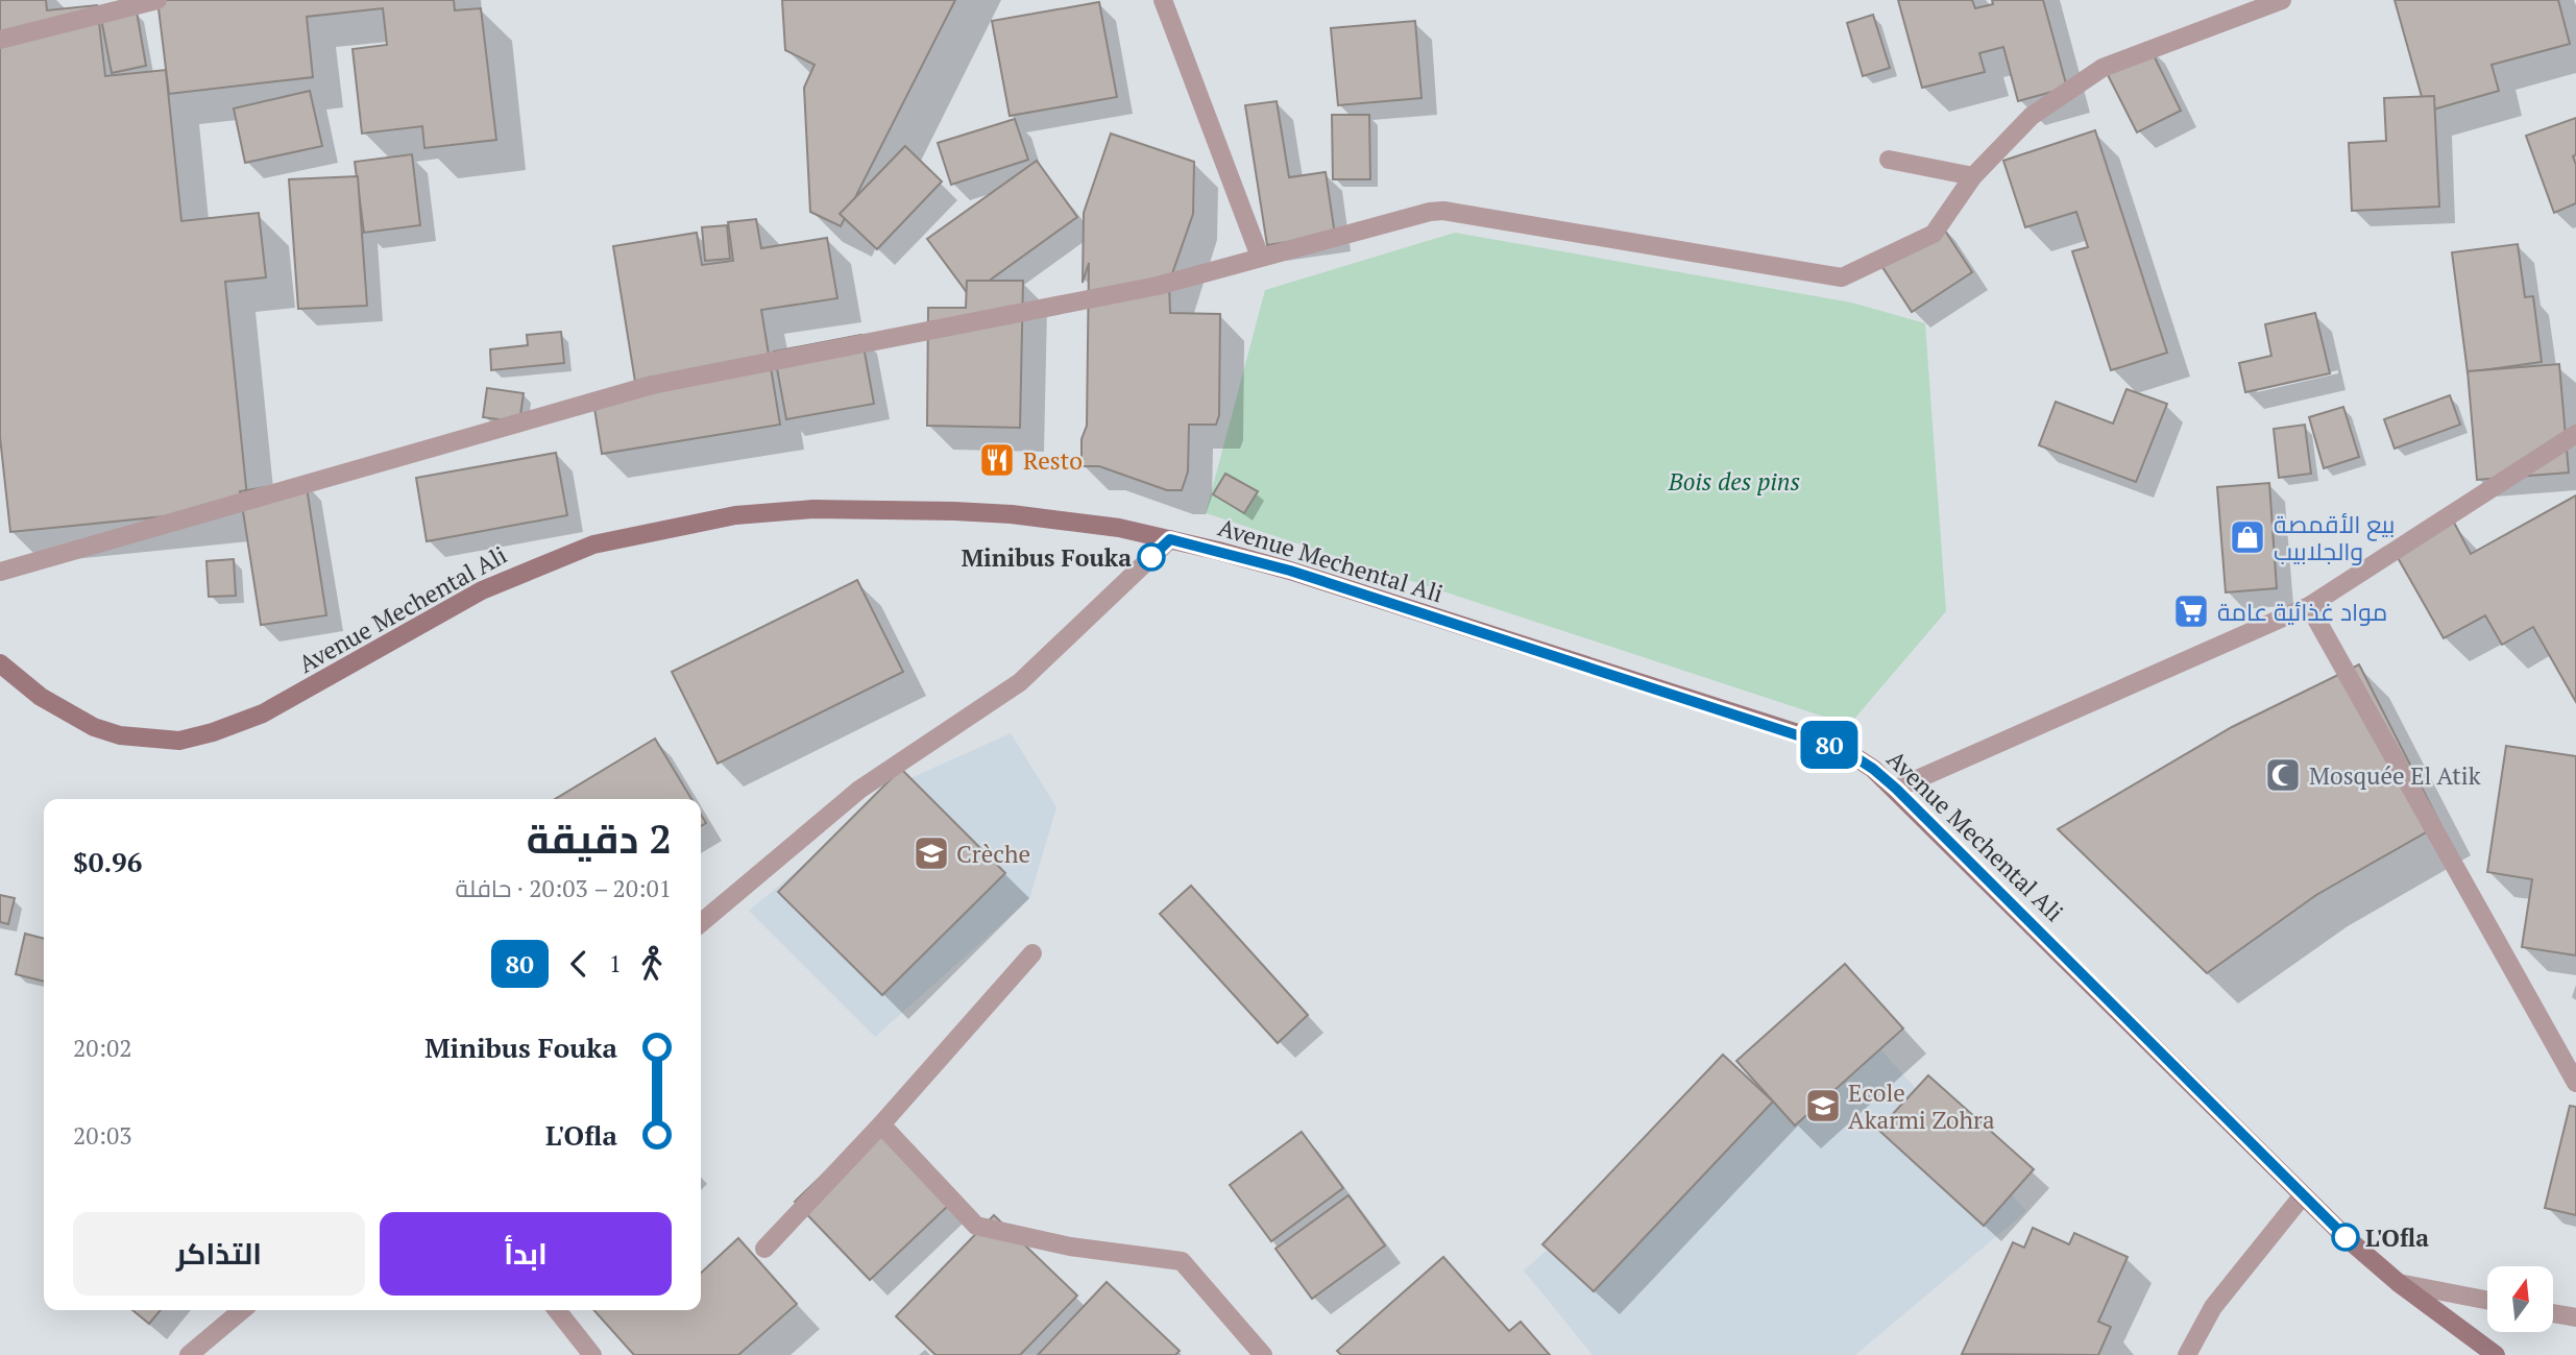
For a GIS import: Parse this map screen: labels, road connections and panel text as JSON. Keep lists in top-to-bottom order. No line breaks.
{"streets":{"main road":["Avenue Mechental Ali"]},"parks":["Bois des pins"],"places":{"restaurant":["Resto"],"shop":["بيع الأقمصة والجلابيب"],"other":["Minibus Fouka","L'Ofla"],"supermarket":["مواد غذائية عامة"],"mosque":["Mosquée El Atik"],"school or university":["Crèche","Ecole Akarmi Zohra"]},"lines":["bus line 80"],"north":"top","page":{"on_map":"80","heading":["2 دقيقة","20:01 – 20:03 · حافلة","$0.96"],"legs":["1","80"],"list":[{"name":"Minibus Fouka","value":"20:02"},{"name":"L'Ofla","value":"20:03"}],"buttons":["ابدأ","التذاكر"]}}
